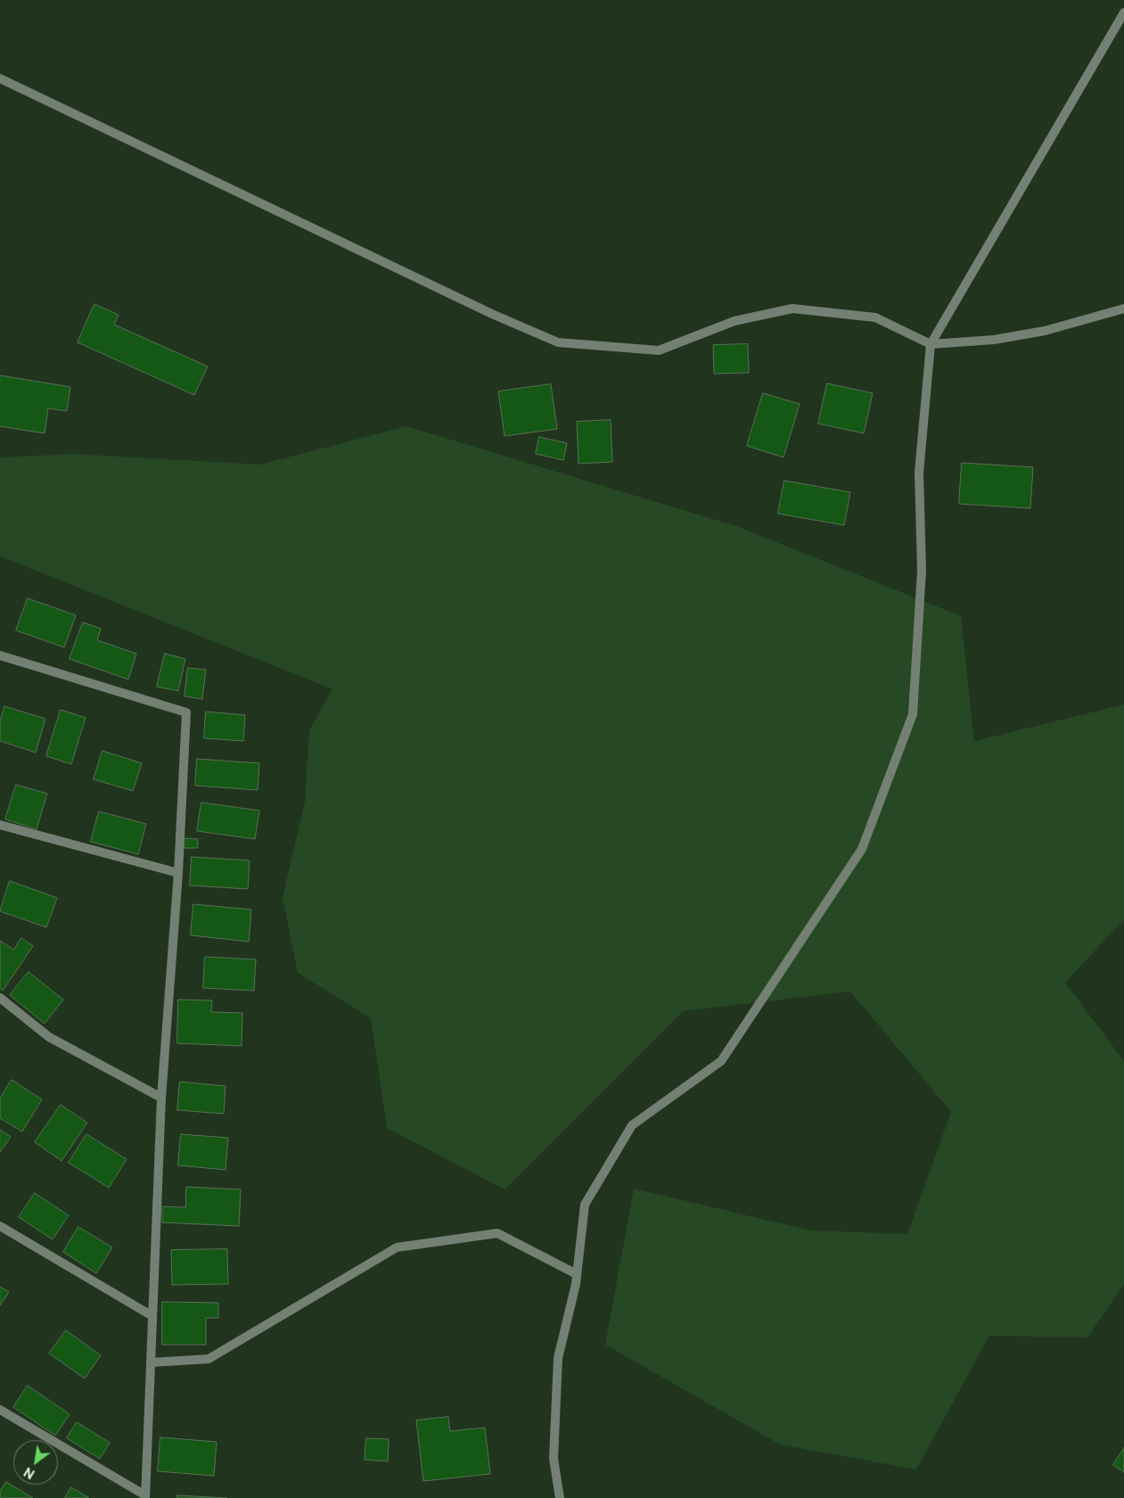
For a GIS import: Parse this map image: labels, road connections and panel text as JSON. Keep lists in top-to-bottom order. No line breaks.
{"north":"bottom left"}
